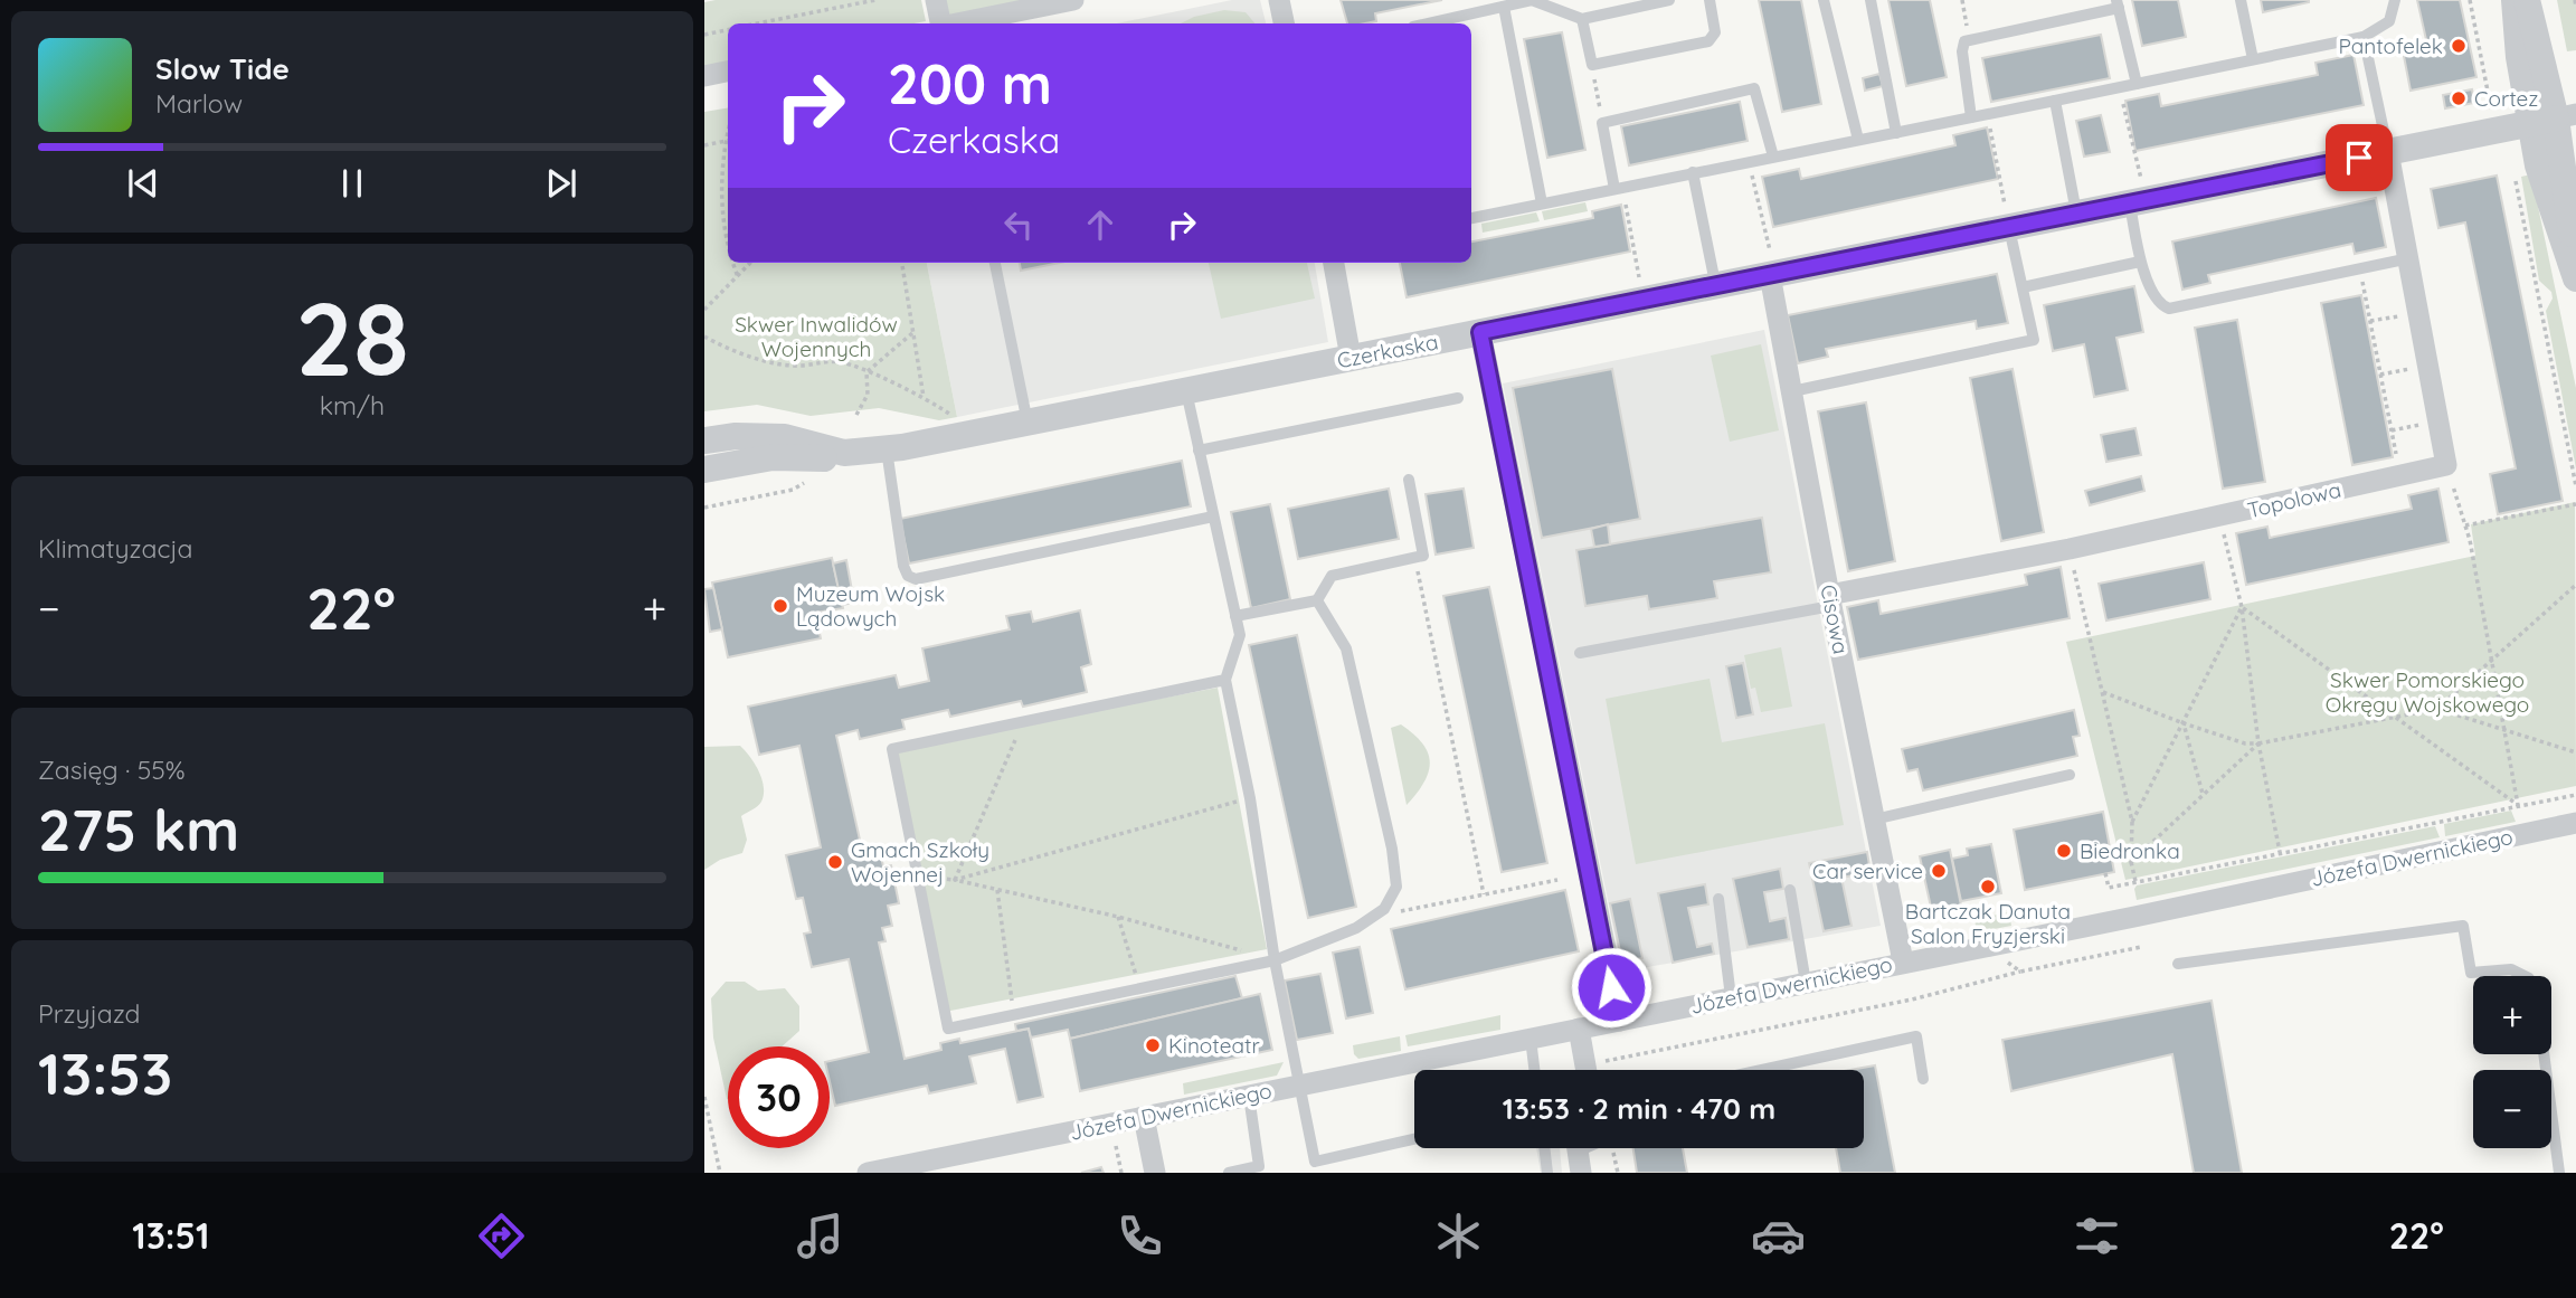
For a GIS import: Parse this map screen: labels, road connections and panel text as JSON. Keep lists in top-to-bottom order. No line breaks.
{"streets":{"street":["Czerkaska","Topolowa","Cisowa","Józefa Dwernickiego"]},"crossings":[["Czerkaska","Cisowa"],["Topolowa","Cisowa"],["Cisowa","Józefa Dwernickiego"]],"parks":["Skwer Inwalidów Wojennych","Skwer Pomorskiego Okręgu Wojskowego"],"places":["Pantofelek","Cortez","Muzeum Wojsk Lądowych","Biedronka","Gmach Szkoły Wojennej","Car service","Bartczak Danuta Salon Fryzjerski","Kinoteatr"],"page":{"turn":["200 m","Czerkaska"],"song":["Slow Tide","Marlow"],"tile":[["28","km/h"],"Klimatyzacja",["Zasięg · 55%","275 km"],["Przyjazd","13:53"]],"heat":["−","22°","+"],"map_buttons":["+","−"],"limit":"30","trip":"13:53 · 2 min · 470 m","tabs":["13:51","22°"]}}
